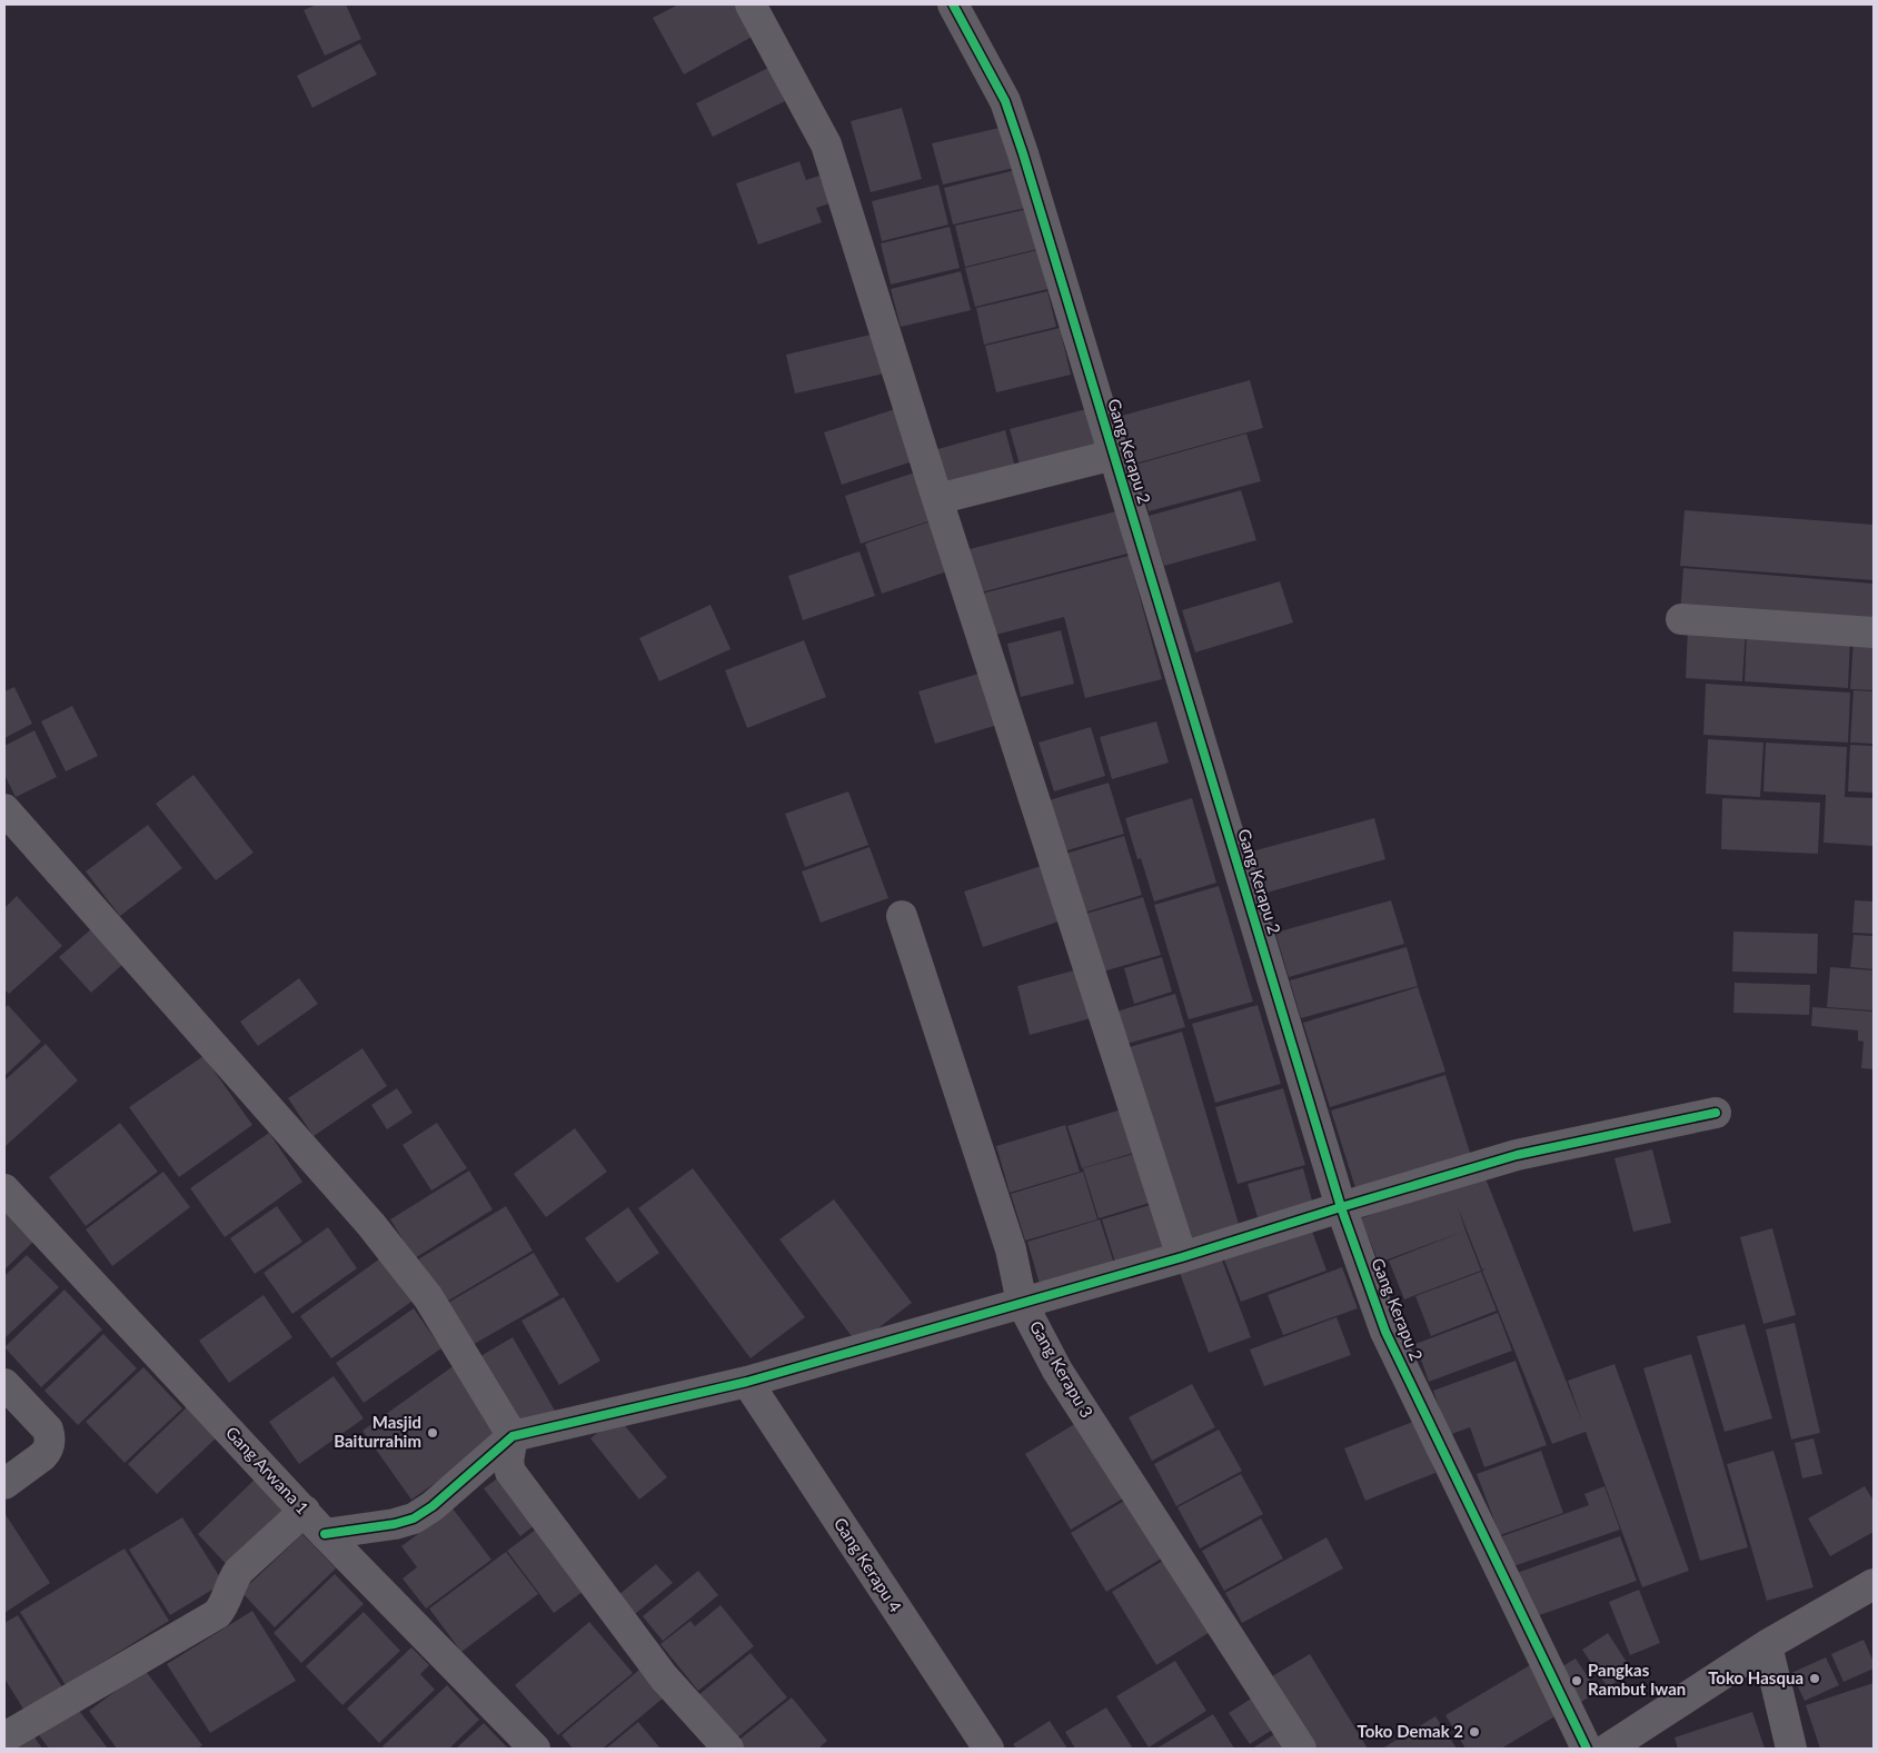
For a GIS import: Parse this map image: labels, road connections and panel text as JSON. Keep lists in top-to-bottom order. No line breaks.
{"streets":{"street":["Gang Kerapu 2","Gang Kerapu 3","Gang Arwana 1","Gang Kerapu 4"]},"places":["Masjid Baiturrahim","Toko Hasqua","Pangkas Rambut Iwan","Toko Demak 2"]}
